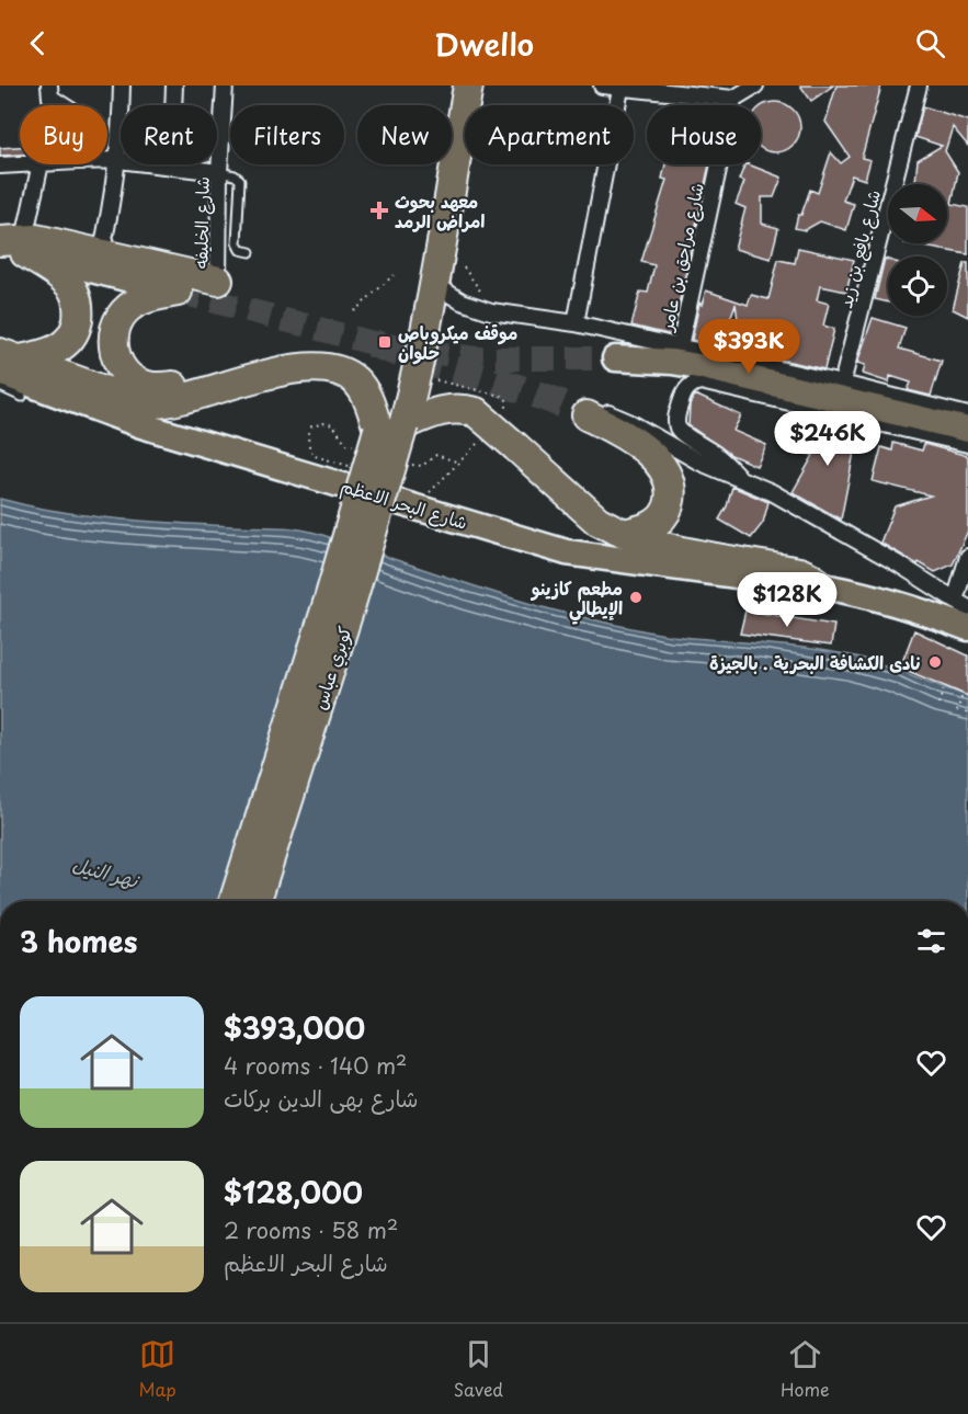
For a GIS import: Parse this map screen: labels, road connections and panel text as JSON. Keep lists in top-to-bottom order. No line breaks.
{"streets":{"highway":["كوبري عباس"],"main road":["شارع البحر الاعظم"],"street":["شارع الخليفه","شارع يافع بن زيد","شارع مراحق بن عامر"]},"water":["نهر النيل"],"places":{"health":["معهد بحوث امراض الرمد"],"transit":["موقف ميكروباص حلوان"],"other":["مطعم كازينو الإيطالي","نادى الكشافة البحرية . بالجيزة"]},"north":"right","page":{"header":"Dwello","chip":["Buy","Rent","Filters","New","Apartment","House"],"price":["$393K","$246K","$128K"],"heading":"3 homes","list":[{"name":"$393,000","note":"4 rooms · 140 m² · شارع بهى الدين بركات"},{"name":"$128,000","note":"2 rooms · 58 m² · شارع البحر الاعظم"}],"tabs":["Map","Saved","Home"]}}
